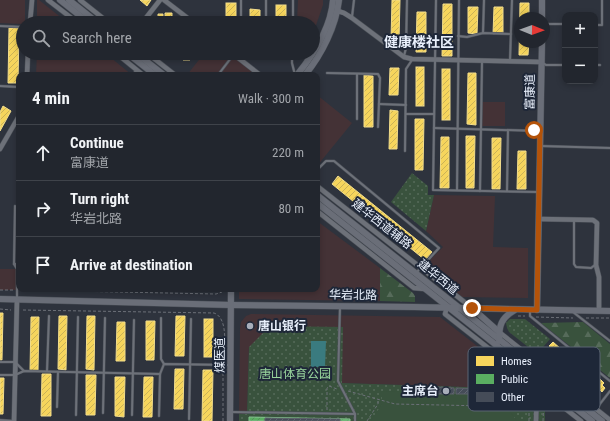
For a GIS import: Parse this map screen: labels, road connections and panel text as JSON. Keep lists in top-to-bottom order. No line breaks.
{"streets":{"street":["富康道","建华西道辅路","建华西道","华岩北路","煤医道"]},"crossings":[["富康道","华岩北路"],["建华西道辅路","建华西道"],["建华西道辅路","华岩北路"],["建华西道","华岩北路"],["华岩北路","煤医道"]],"districts":["健康楼社区"],"parks":["唐山体育公园"],"places":["唐山银行","主席台"],"legend":["Homes","Public","Other"],"north":"right","page":{"map_buttons":["+","−"],"search":"Search here","heading":["4 min","Walk · 300 m"],"list":[["Continue","富康道","220 m"],["Turn right","华岩北路","80 m"],"Arrive at destination"]}}
